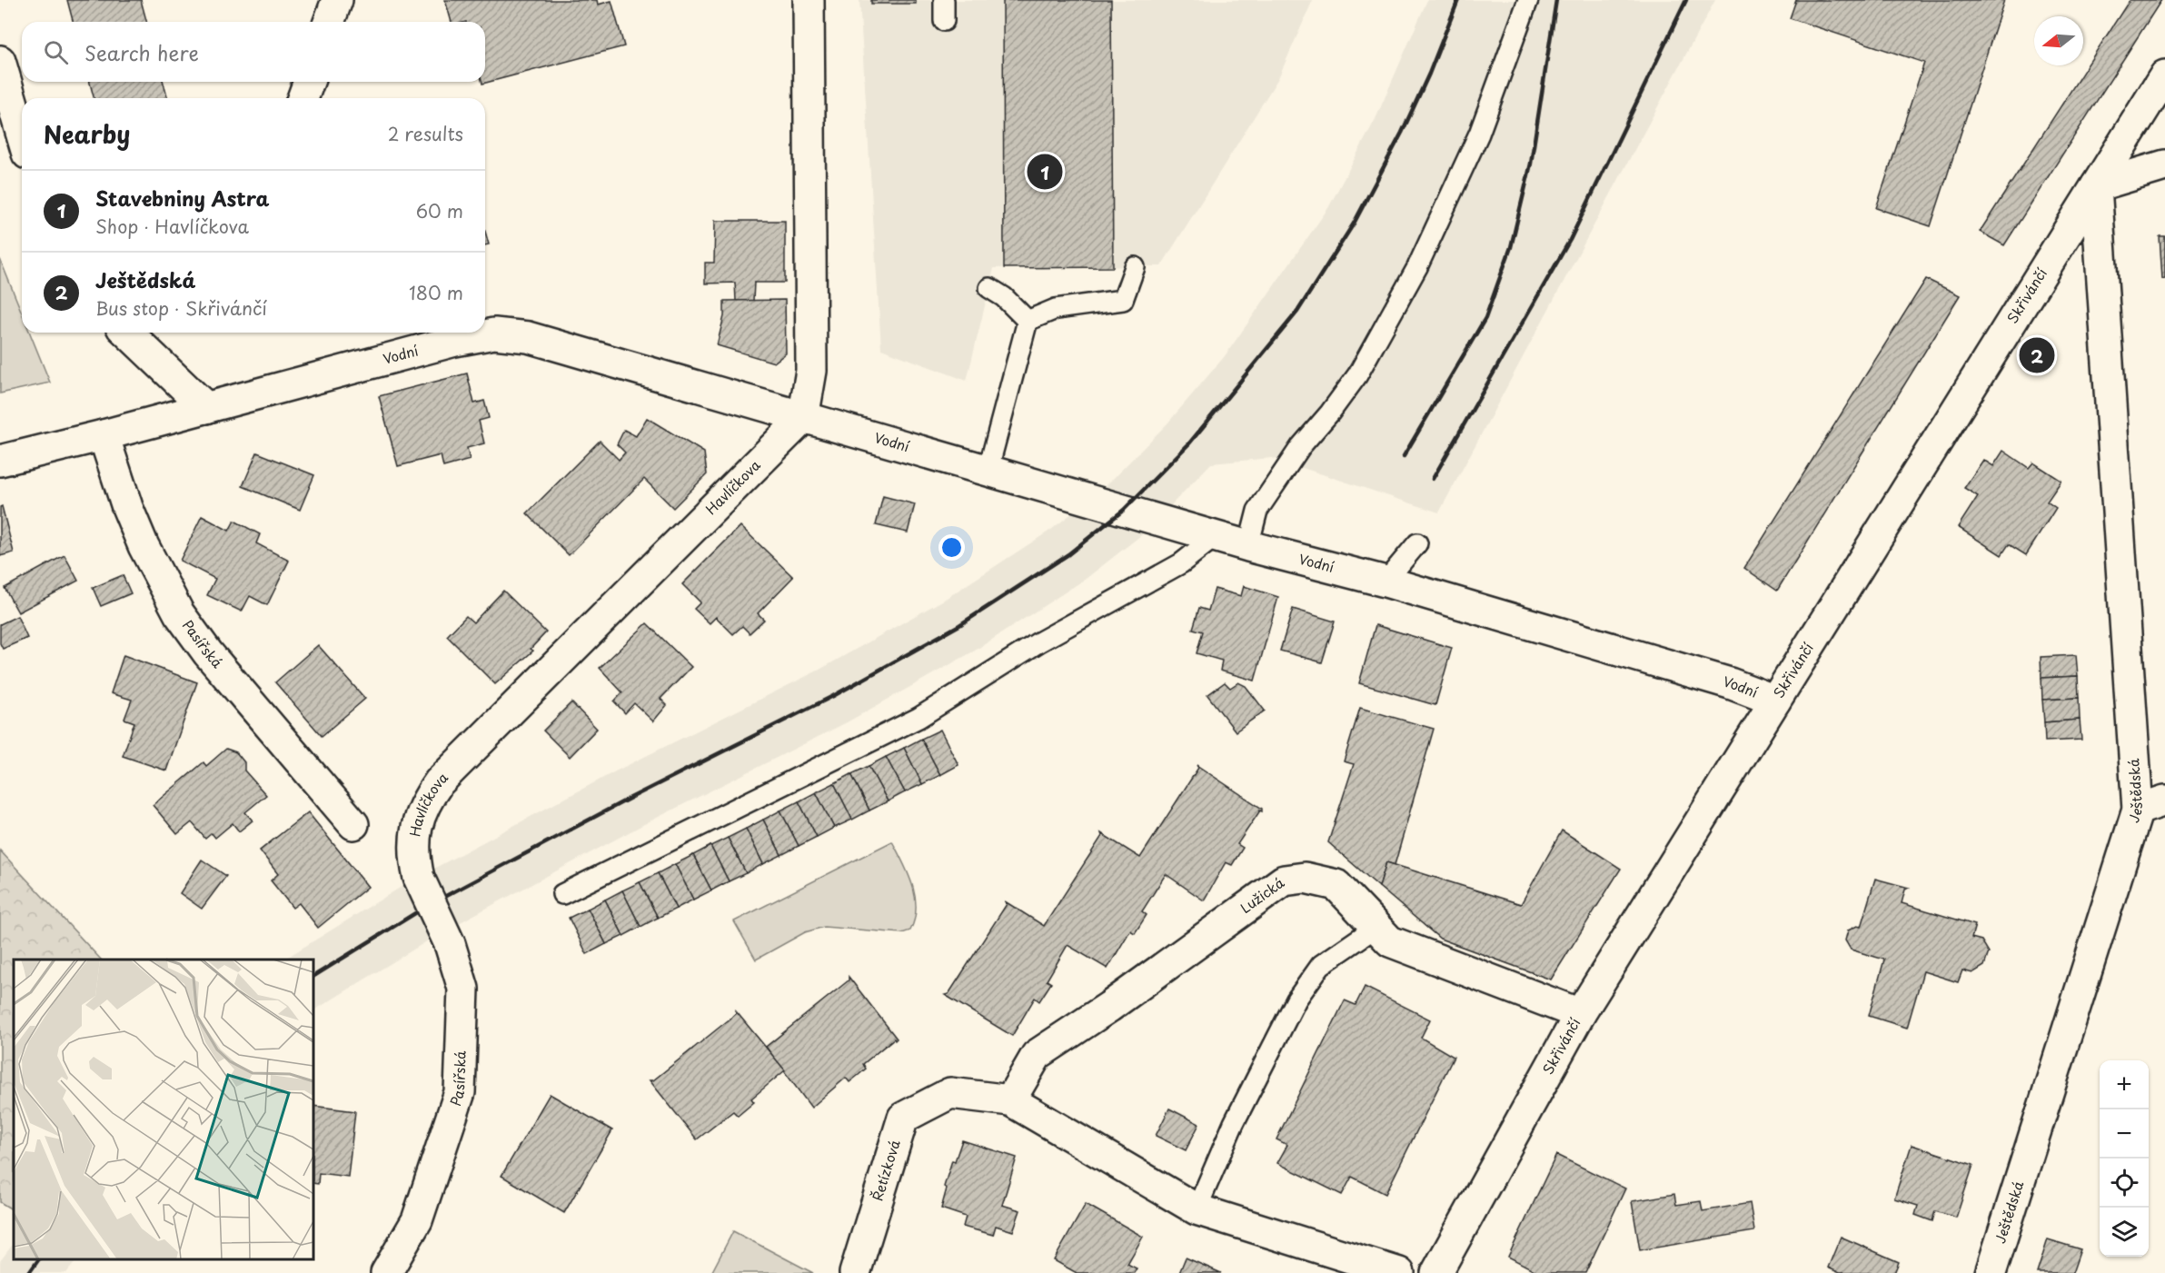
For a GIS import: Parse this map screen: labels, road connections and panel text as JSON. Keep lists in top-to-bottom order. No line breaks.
{"streets":{"street":["Skřivánčí","Vodní","Havlíčkova","Pasířská","Ještědská","Lužická","Řetízková"]},"crossings":[["Skřivánčí","Vodní"],["Skřivánčí","Ještědská"],["Skřivánčí","Lužická"],["Vodní","Havlíčkova"],["Vodní","Pasířská"],["Havlíčkova","Pasířská"],["Lužická","Řetízková"]],"north":"left","page":{"search":"Search here","heading":["Nearby","2 results"],"pins":["1","2"],"list":[{"mark":"1","name":"Stavebniny Astra","note":"Shop · Havlíčkova","value":"60 m"},{"mark":"2","name":"Ještědská","note":"Bus stop · Skřivánčí","value":"180 m"}],"map_buttons":["+","−"]}}
